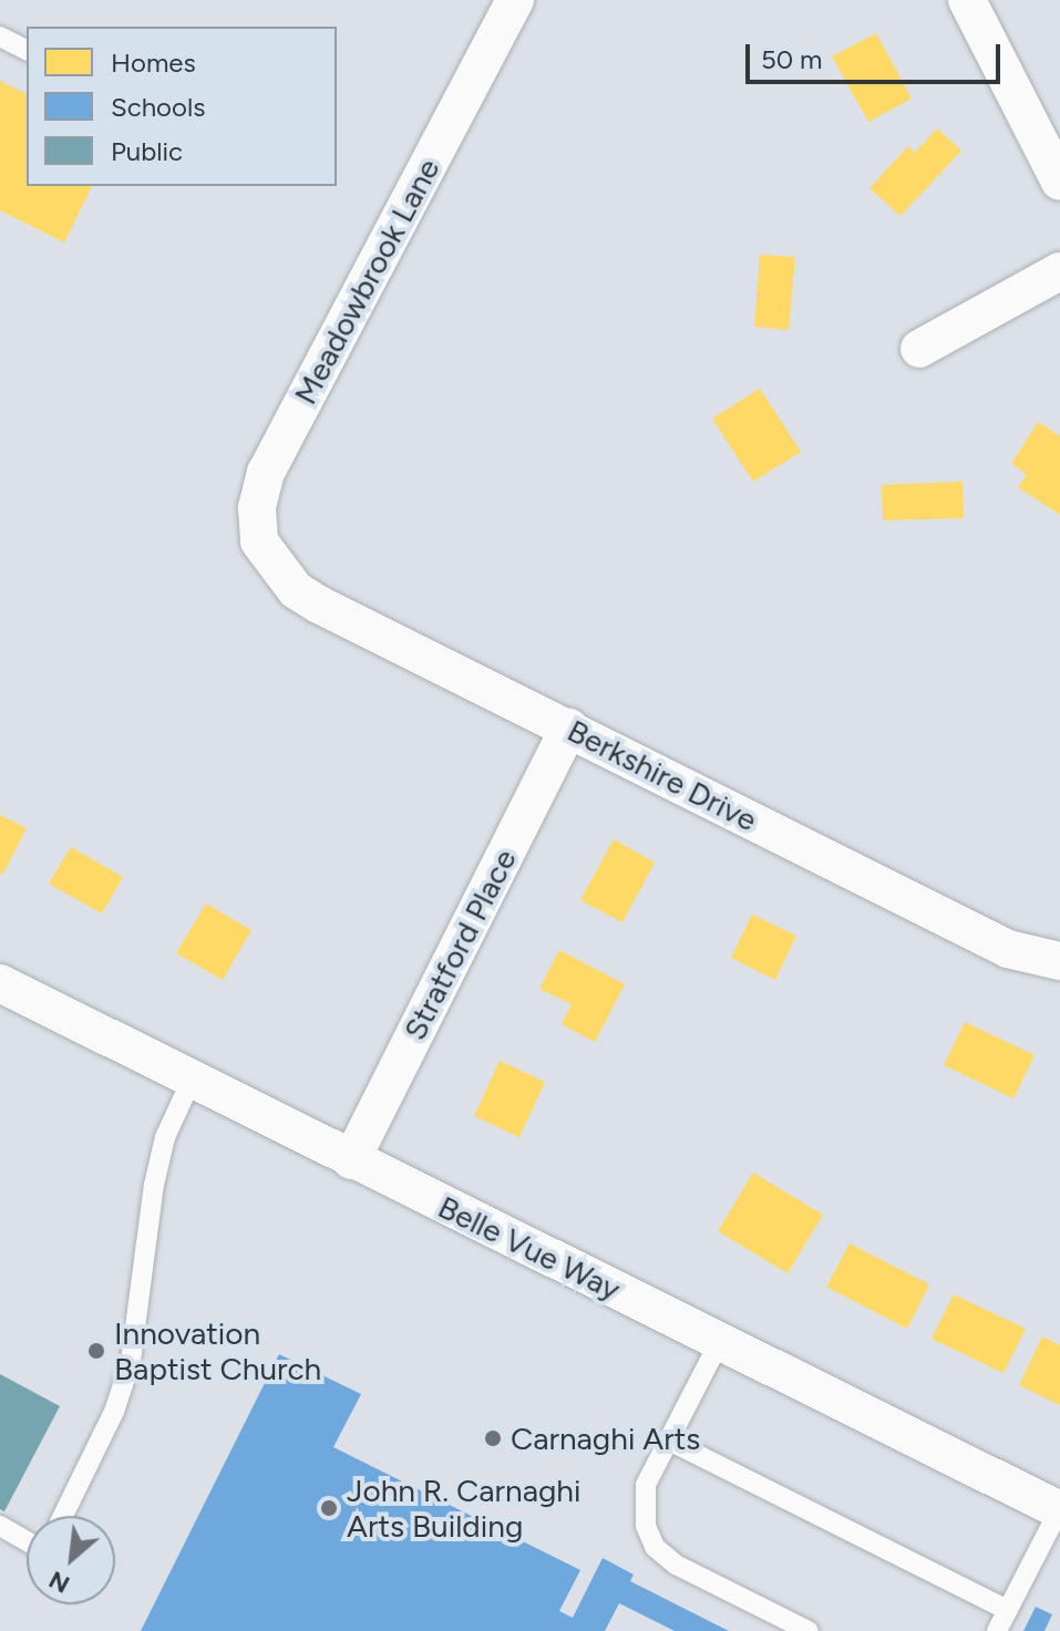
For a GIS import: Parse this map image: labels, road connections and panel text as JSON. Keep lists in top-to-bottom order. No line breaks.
{"streets":{"street":["Meadowbrook Lane","Berkshire Drive","Stratford Place","Belle Vue Way"]},"crossings":[["Meadowbrook Lane","Berkshire Drive"],["Berkshire Drive","Stratford Place"],["Stratford Place","Belle Vue Way"]],"places":["Innovation Baptist Church","Carnaghi Arts","John R. Carnaghi Arts Building"],"legend":["Homes","Schools","Public"],"scale_bar":"50 m","north":"bottom left"}
